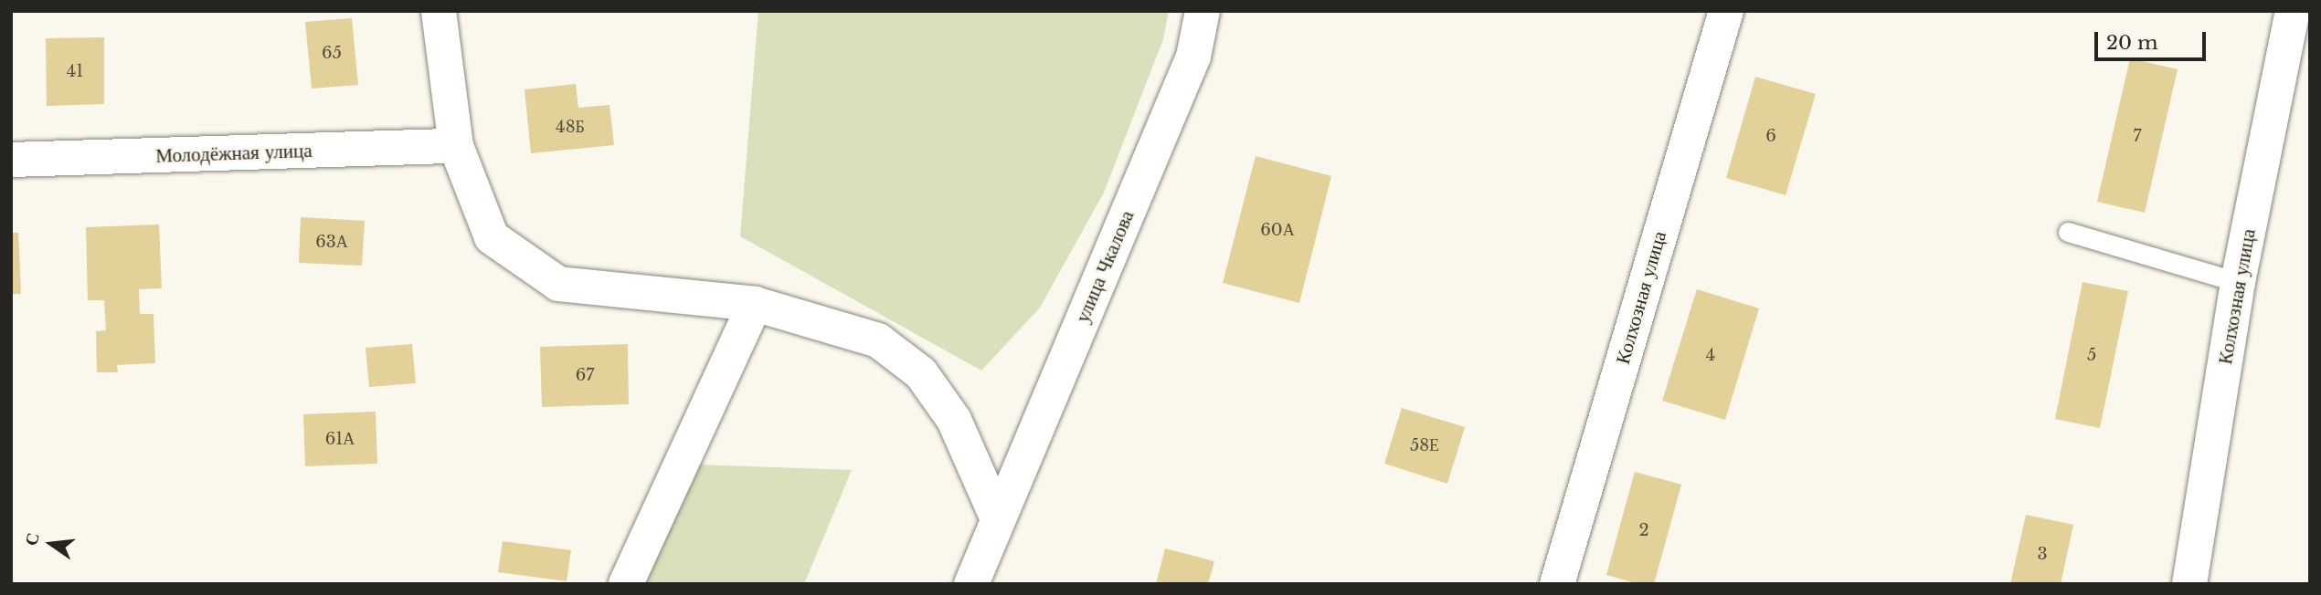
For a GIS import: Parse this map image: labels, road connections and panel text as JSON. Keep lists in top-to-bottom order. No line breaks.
{"streets":{"street":["Молодёжная улица","улица Чкалова","Колхозная улица"]},"house_numbers":["65","41","48Б","6","7","60А","63А","4","5","67","61А","58Е","2","3"],"scale_bar":"20 m","north":"left"}
